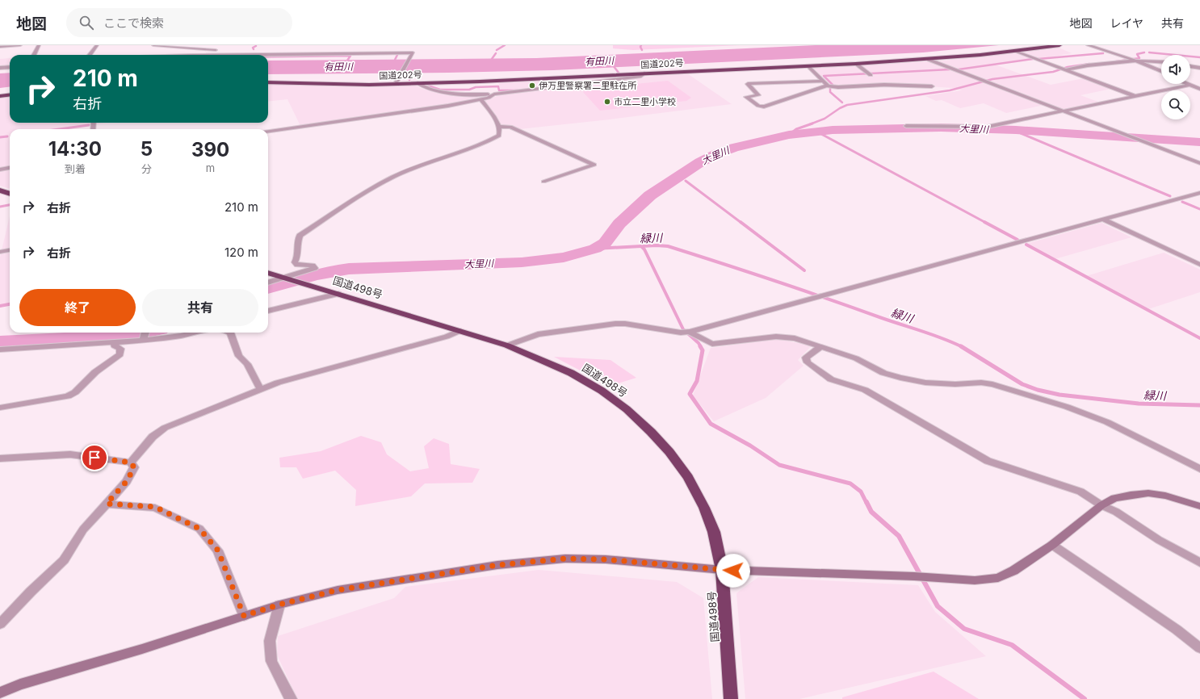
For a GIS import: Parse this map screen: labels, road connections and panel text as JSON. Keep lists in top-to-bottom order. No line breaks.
{"streets":{"highway":["国道202号","国道498号"]},"water":["有田川","大里川","緑川"],"places":["伊万里警察署二里駐在所","市立二里小学校"],"page":{"header":"地図","search":"ここで検索","nav":["地図","レイヤ","共有"],"turn":["210 m","右折"],"eta":["14:30","到着","5","分","390","m"],"list":[{"name":"右折","value":"210 m"},{"name":"右折","value":"120 m"}],"buttons":["終了","共有"]}}
